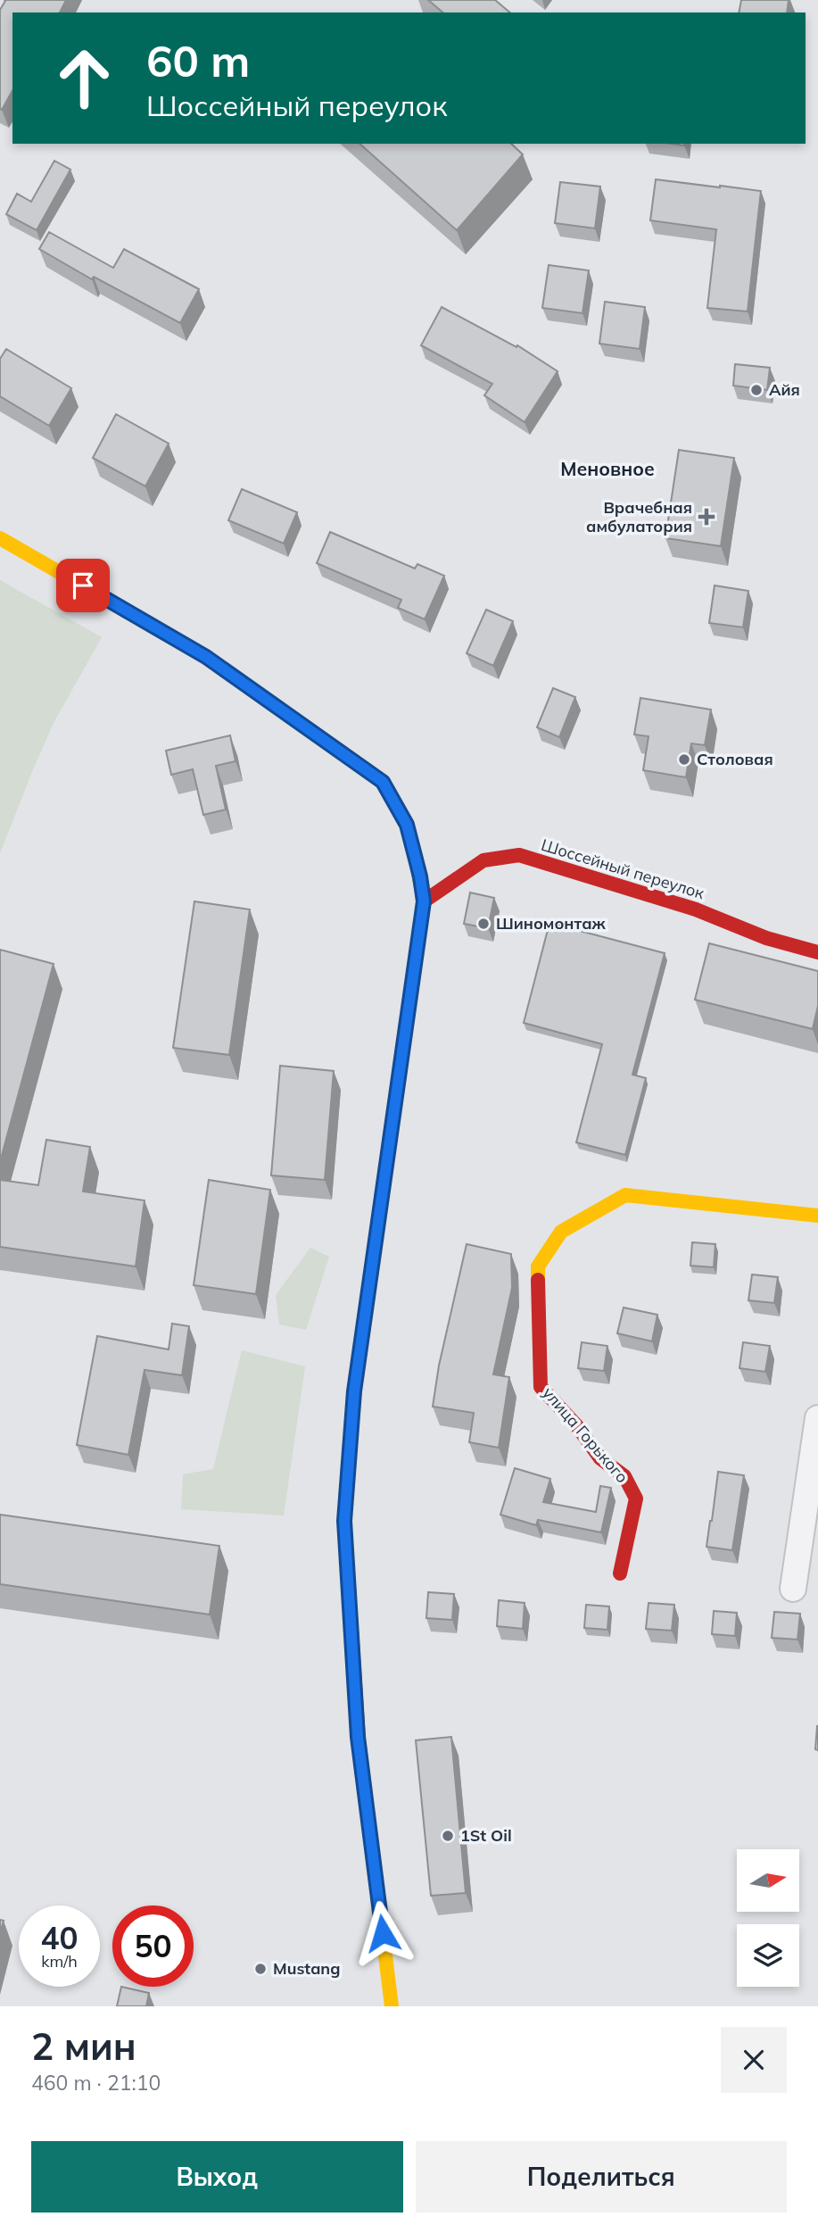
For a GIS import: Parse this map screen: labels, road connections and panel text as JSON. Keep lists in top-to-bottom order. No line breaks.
{"streets":{"main road":["Шоссейный переулок","улица Горького"]},"districts":["Меновное"],"places":{"other":["Айя","Столовая","Шиномонтаж","1St Oil","Mustang"],"health":["Врачебная амбулатория"]},"north":"right","page":{"turn":["60 m","Шоссейный переулок"],"speed":"40 km/h","limit":"50","heading":["2 мин","460 m · 21:10"],"buttons":["Выход","Поделиться"]}}
